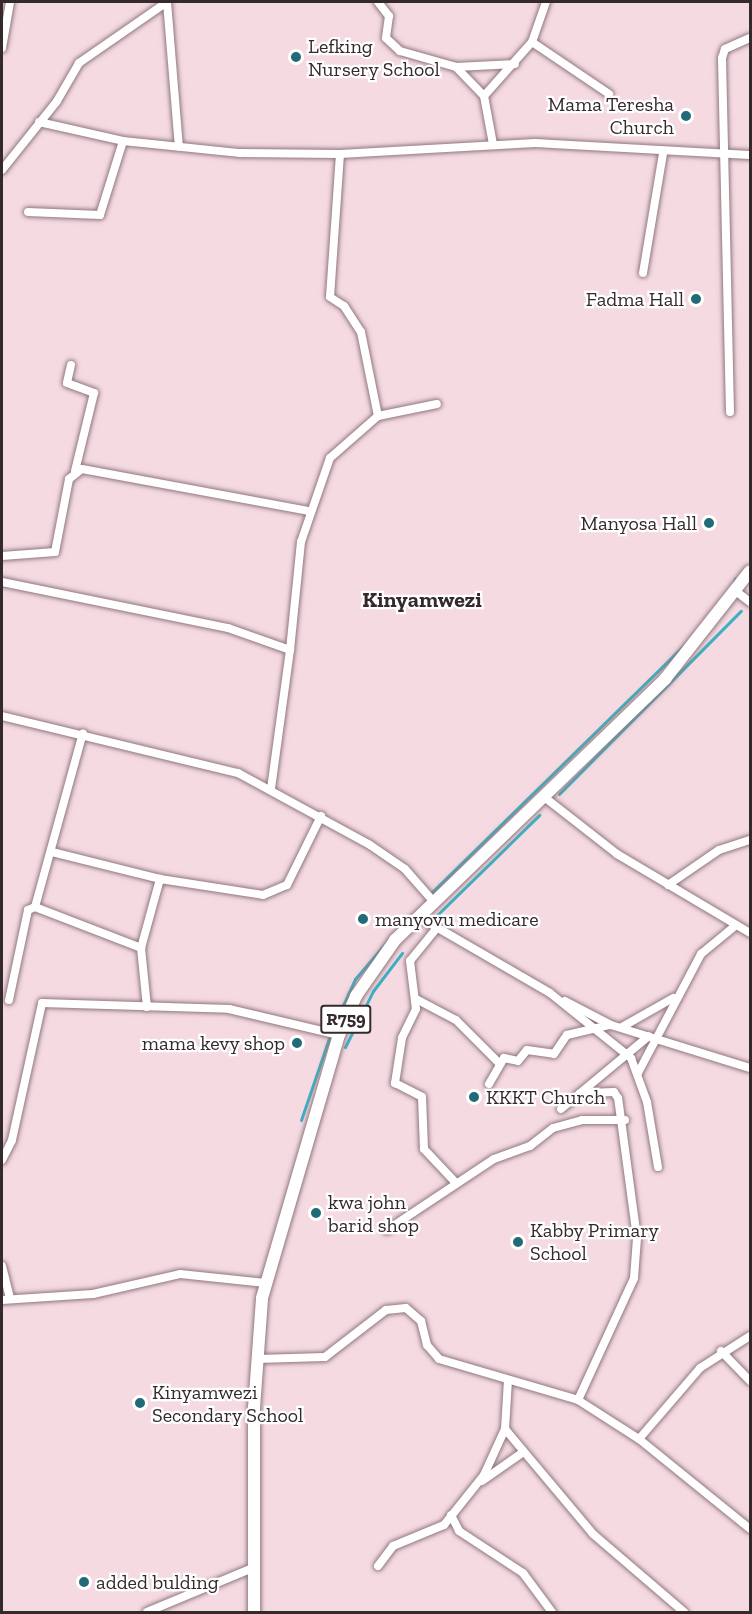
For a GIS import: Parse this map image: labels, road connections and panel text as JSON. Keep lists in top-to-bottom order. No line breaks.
{"streets":{"main road":["R759"]},"districts":["Kinyamwezi"],"places":["Lefking Nursery School","Mama Teresha Church","Fadma Hall","Manyosa Hall","manyovu medicare","mama kevy shop","KKKT Church","kwa john barid shop","Kabby Primary School","Kinyamwezi Secondary School","added bulding"]}
